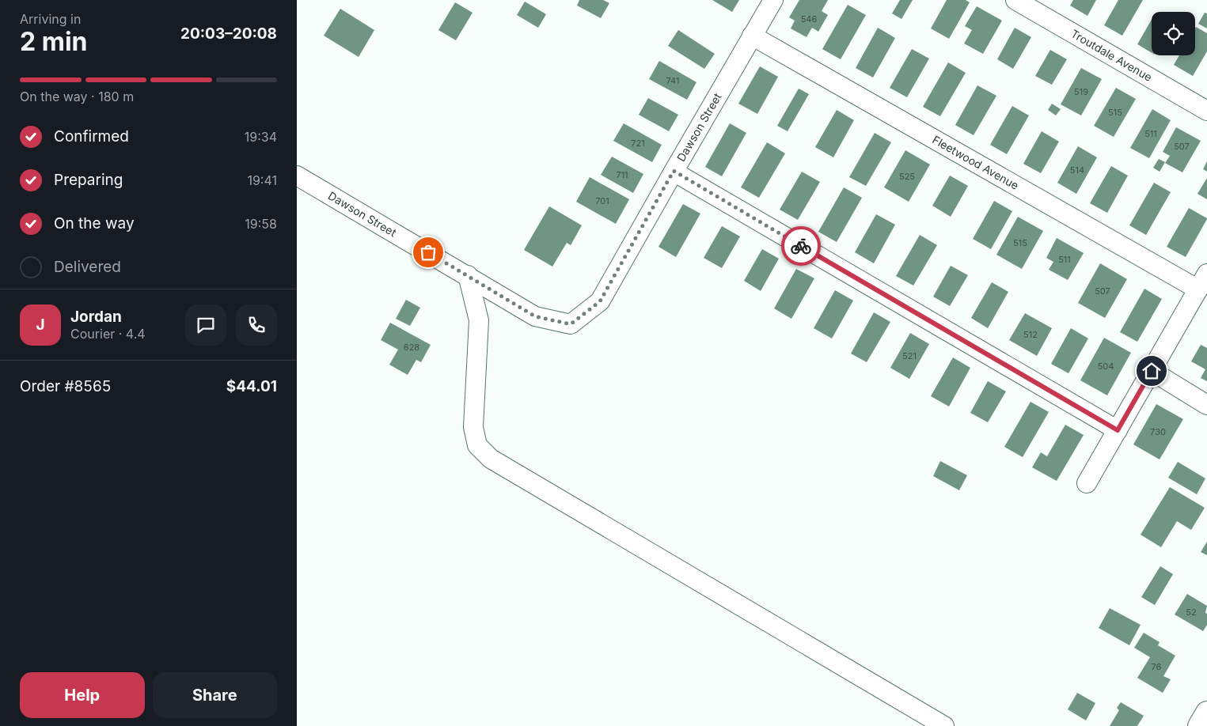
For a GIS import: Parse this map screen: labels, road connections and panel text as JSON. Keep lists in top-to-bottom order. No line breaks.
{"streets":{"street":["Troutdale Avenue","Dawson Street","Fleetwood Avenue"]},"crossings":[["Dawson Street","Fleetwood Avenue"]],"house_numbers":["546","741","519","515","511","721","507","514","711","525","701","515","511","507","512","628","521","504","730","52","76"],"page":{"heading":["2 min","Arriving in","20:03–20:08"],"panel":["Jordan","Courier · 4.4","Order #8565","$44.01"],"bar":"On the way · 180 m","list":[["Confirmed","19:34"],["Preparing","19:41"],["On the way","19:58"],"Delivered"],"round":"J","buttons":["Help","Share"]}}
